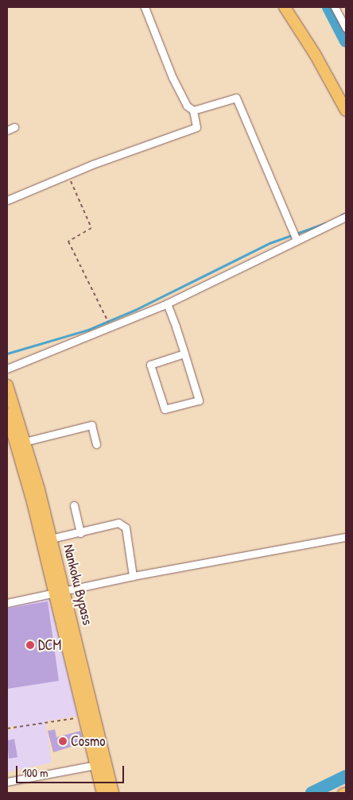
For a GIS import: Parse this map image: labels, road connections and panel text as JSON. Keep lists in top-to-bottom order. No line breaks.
{"streets":{"highway":["Nankoku Bypass"]},"places":["DCM","Cosmo"],"scale_bar":"100 m"}
